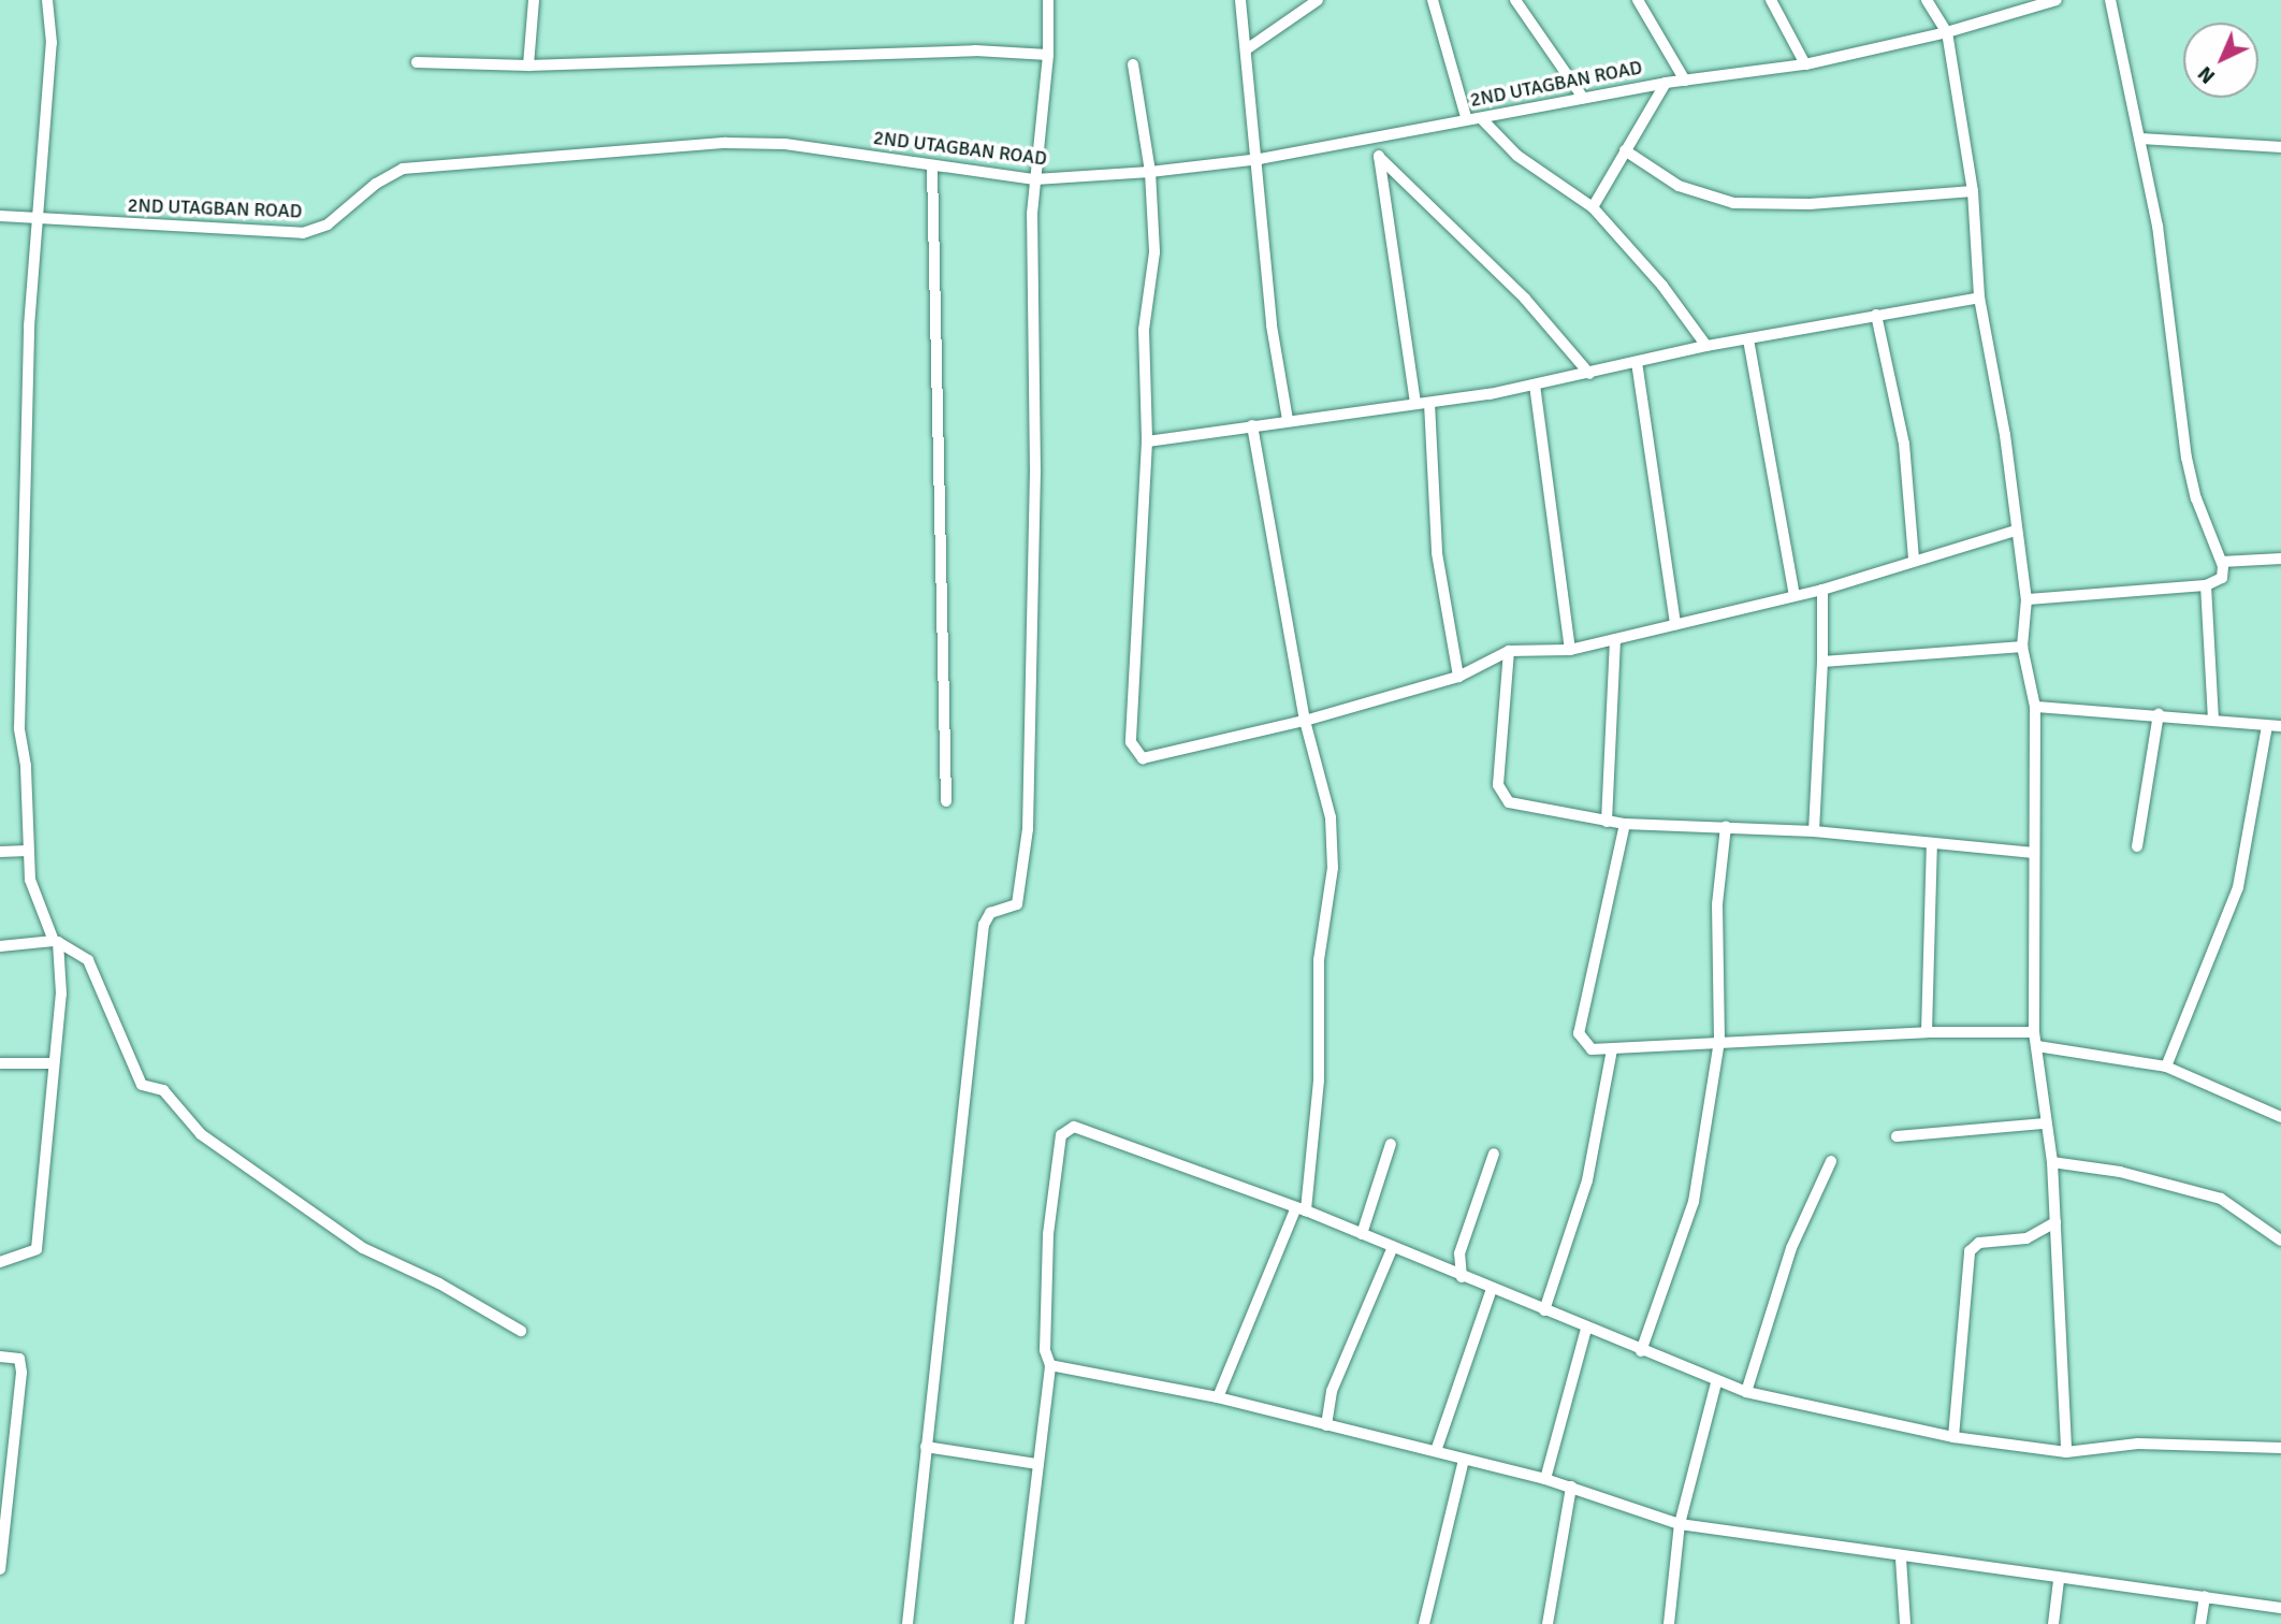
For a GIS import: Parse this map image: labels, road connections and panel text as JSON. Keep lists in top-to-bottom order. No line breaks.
{"streets":{"street":["2ND UTAGBAN ROAD"]},"north":"bottom left"}
